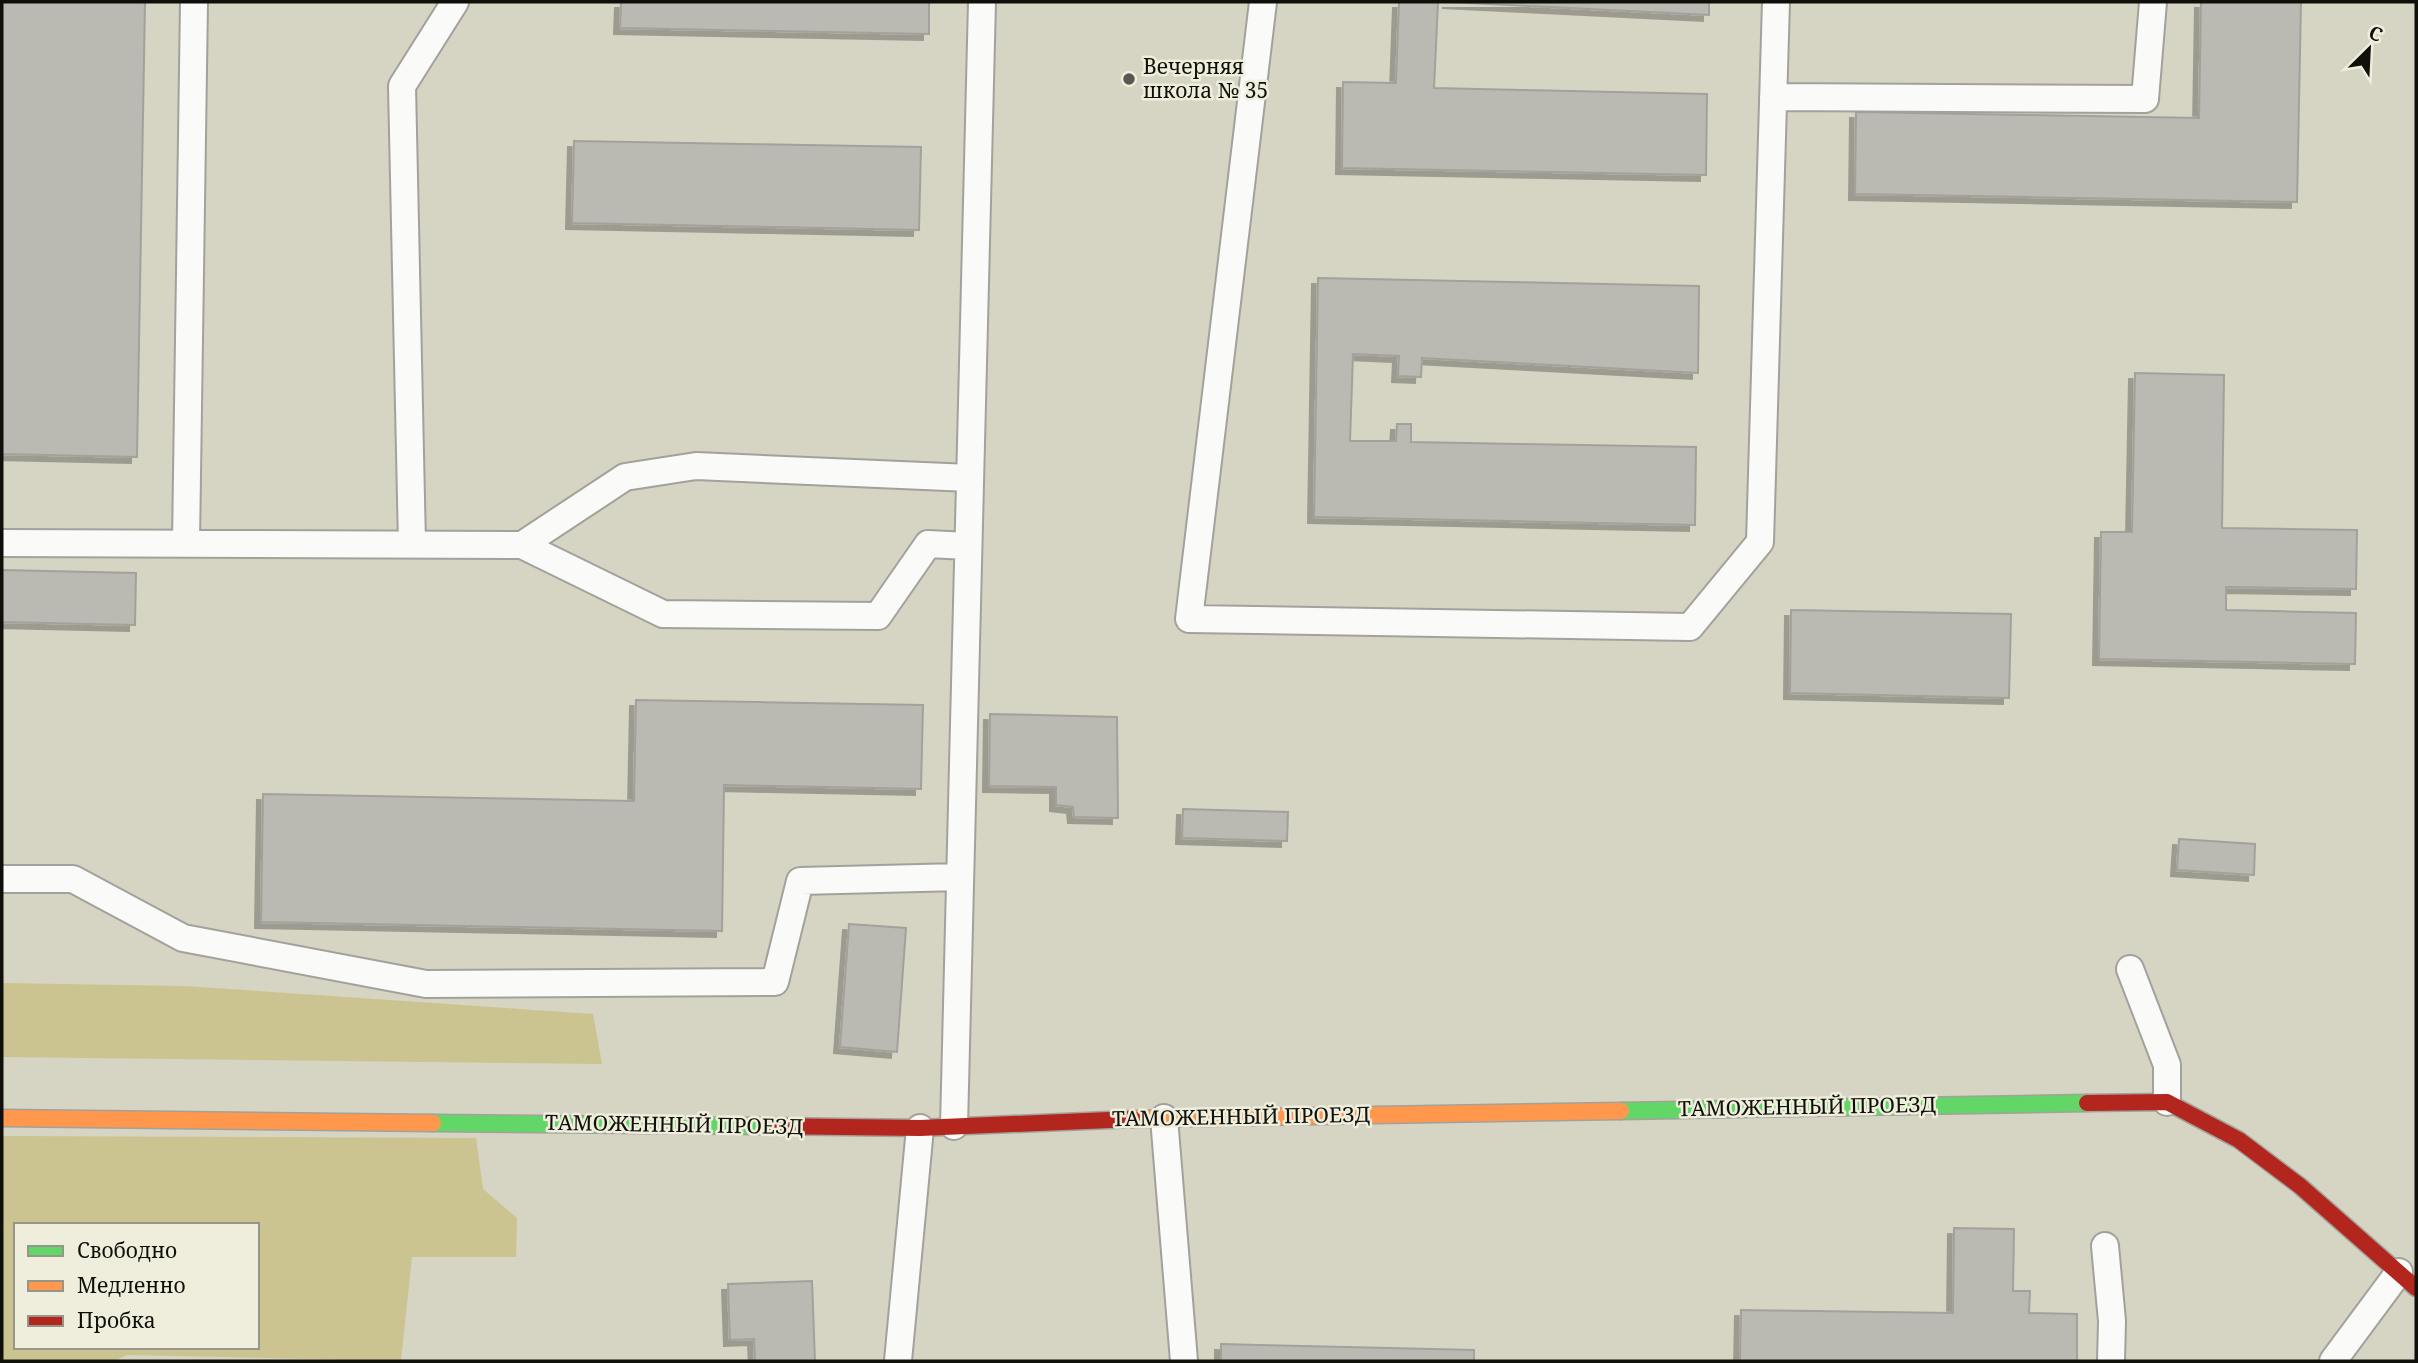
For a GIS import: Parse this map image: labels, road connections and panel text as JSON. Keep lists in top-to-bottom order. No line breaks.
{"streets":{"street":["ТАМОЖЕННЫЙ ПРОЕЗД"]},"places":["Вечерняя школа № 35"],"legend":["Свободно","Медленно","Пробка"],"north":"top right"}
